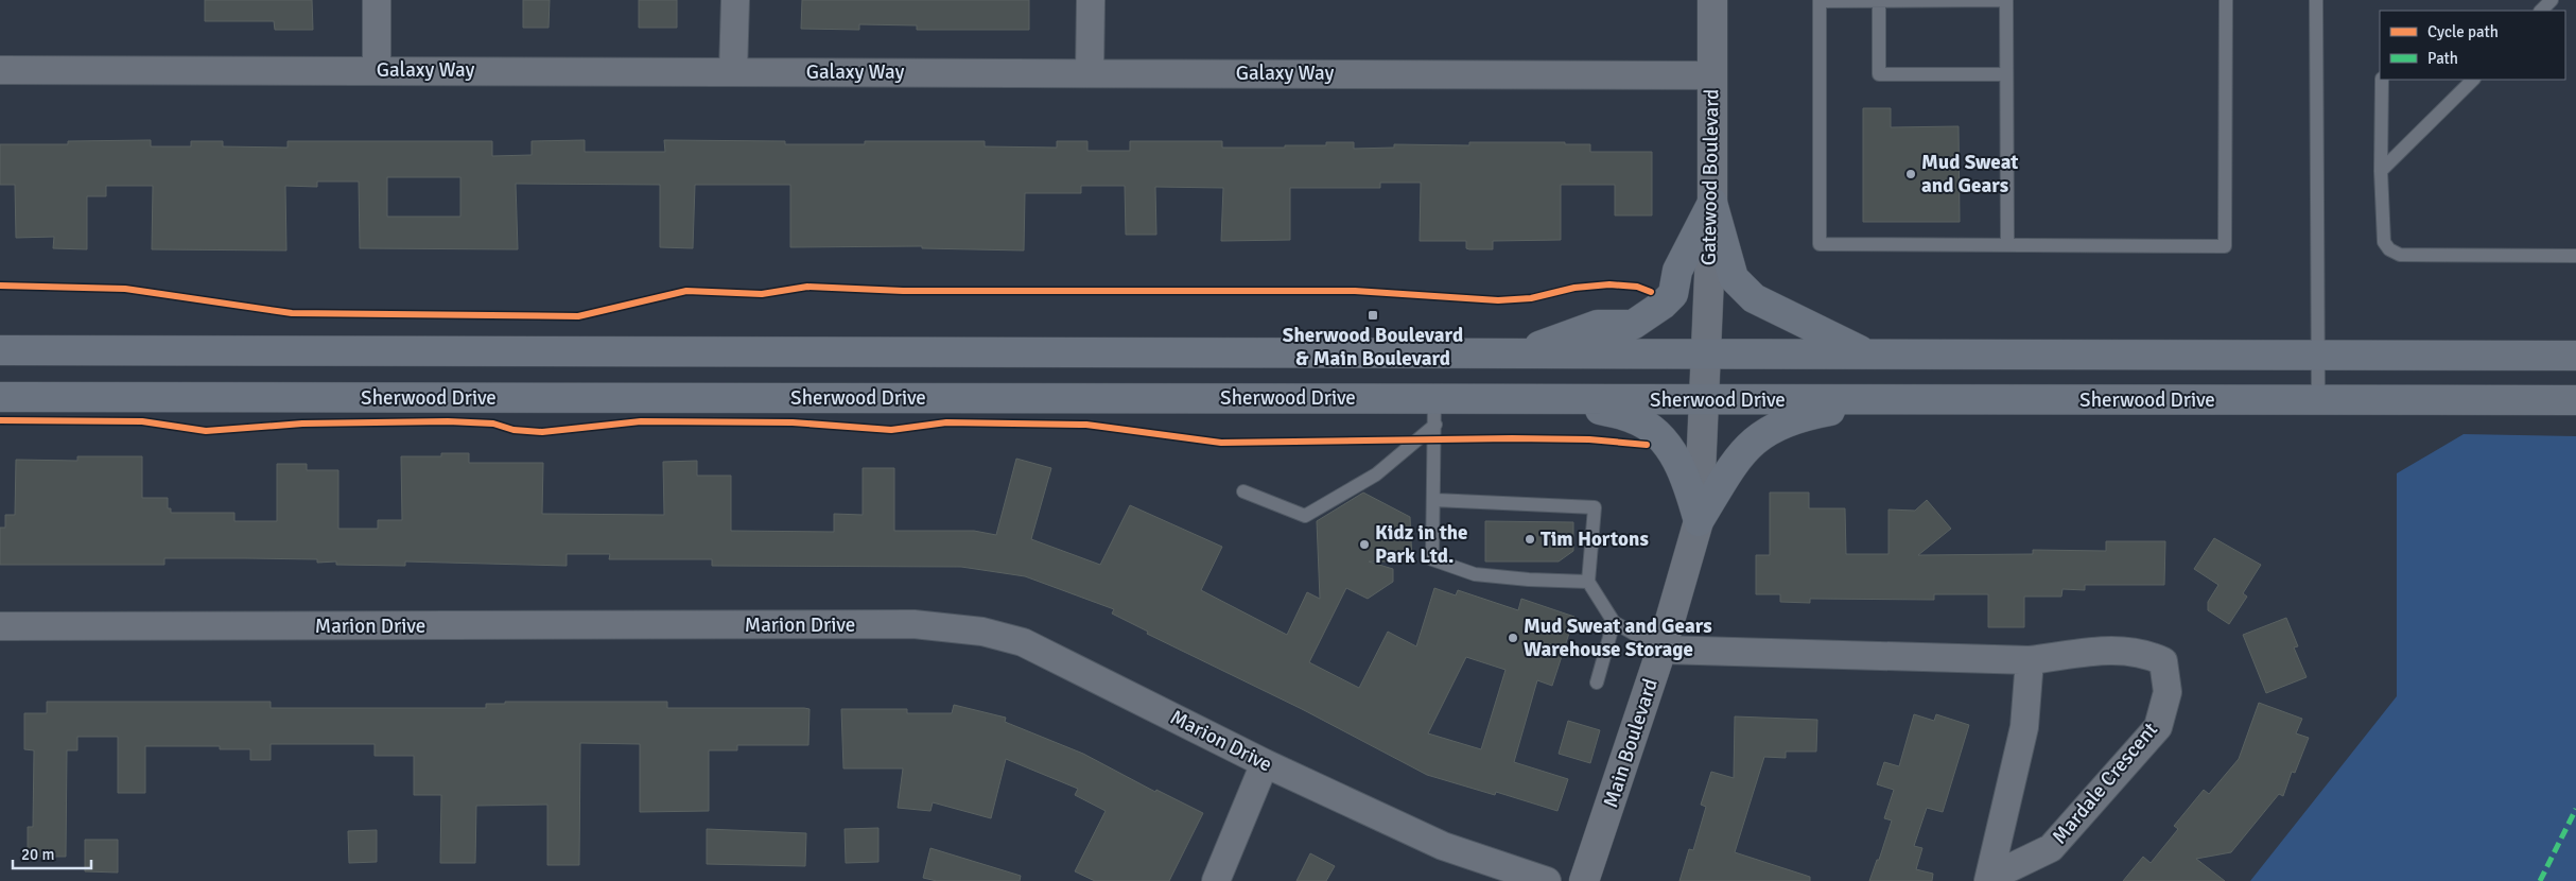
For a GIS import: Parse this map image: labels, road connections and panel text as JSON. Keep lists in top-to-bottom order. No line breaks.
{"streets":{"main road":["Sherwood Drive"],"street":["Galaxy Way","Gatewood Boulevard","Marion Drive","Main Boulevard","Mardale Crescent"]},"crossings":[["Galaxy Way","Gatewood Boulevard"],["Gatewood Boulevard","Main Boulevard"],["Sherwood Drive","Main Boulevard"],["Main Boulevard","Mardale Crescent"]],"places":{"other":["Mud Sweat and Gears","Tim Hortons","Kidz in the Park Ltd.","Mud Sweat and Gears Warehouse Storage"],"transit":["Sherwood Boulevard & Main Boulevard"]},"legend":["Cycle path","Path"],"scale_bar":"20 m"}
